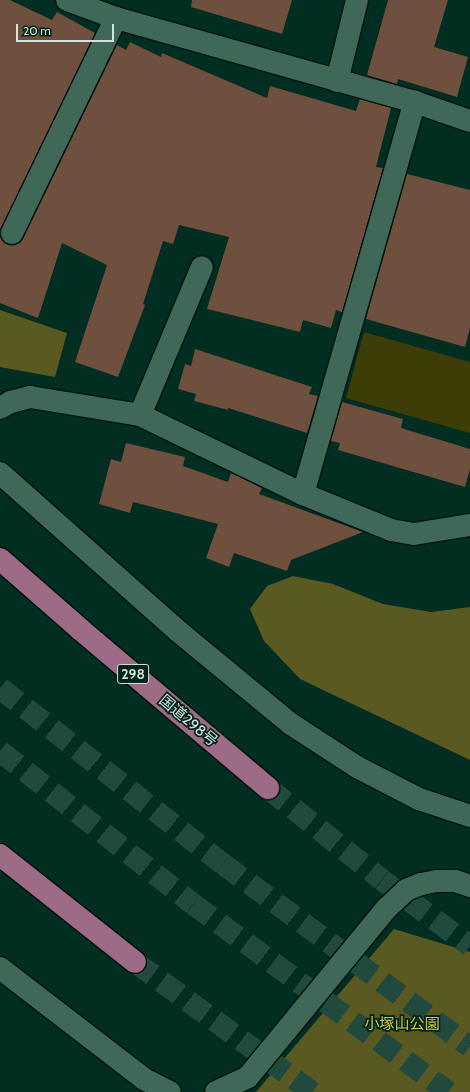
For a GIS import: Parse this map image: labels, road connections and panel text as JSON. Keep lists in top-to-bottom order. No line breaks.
{"streets":{"highway":["298","国道298号"]},"parks":["小塚山公園"],"scale_bar":"20 m"}
